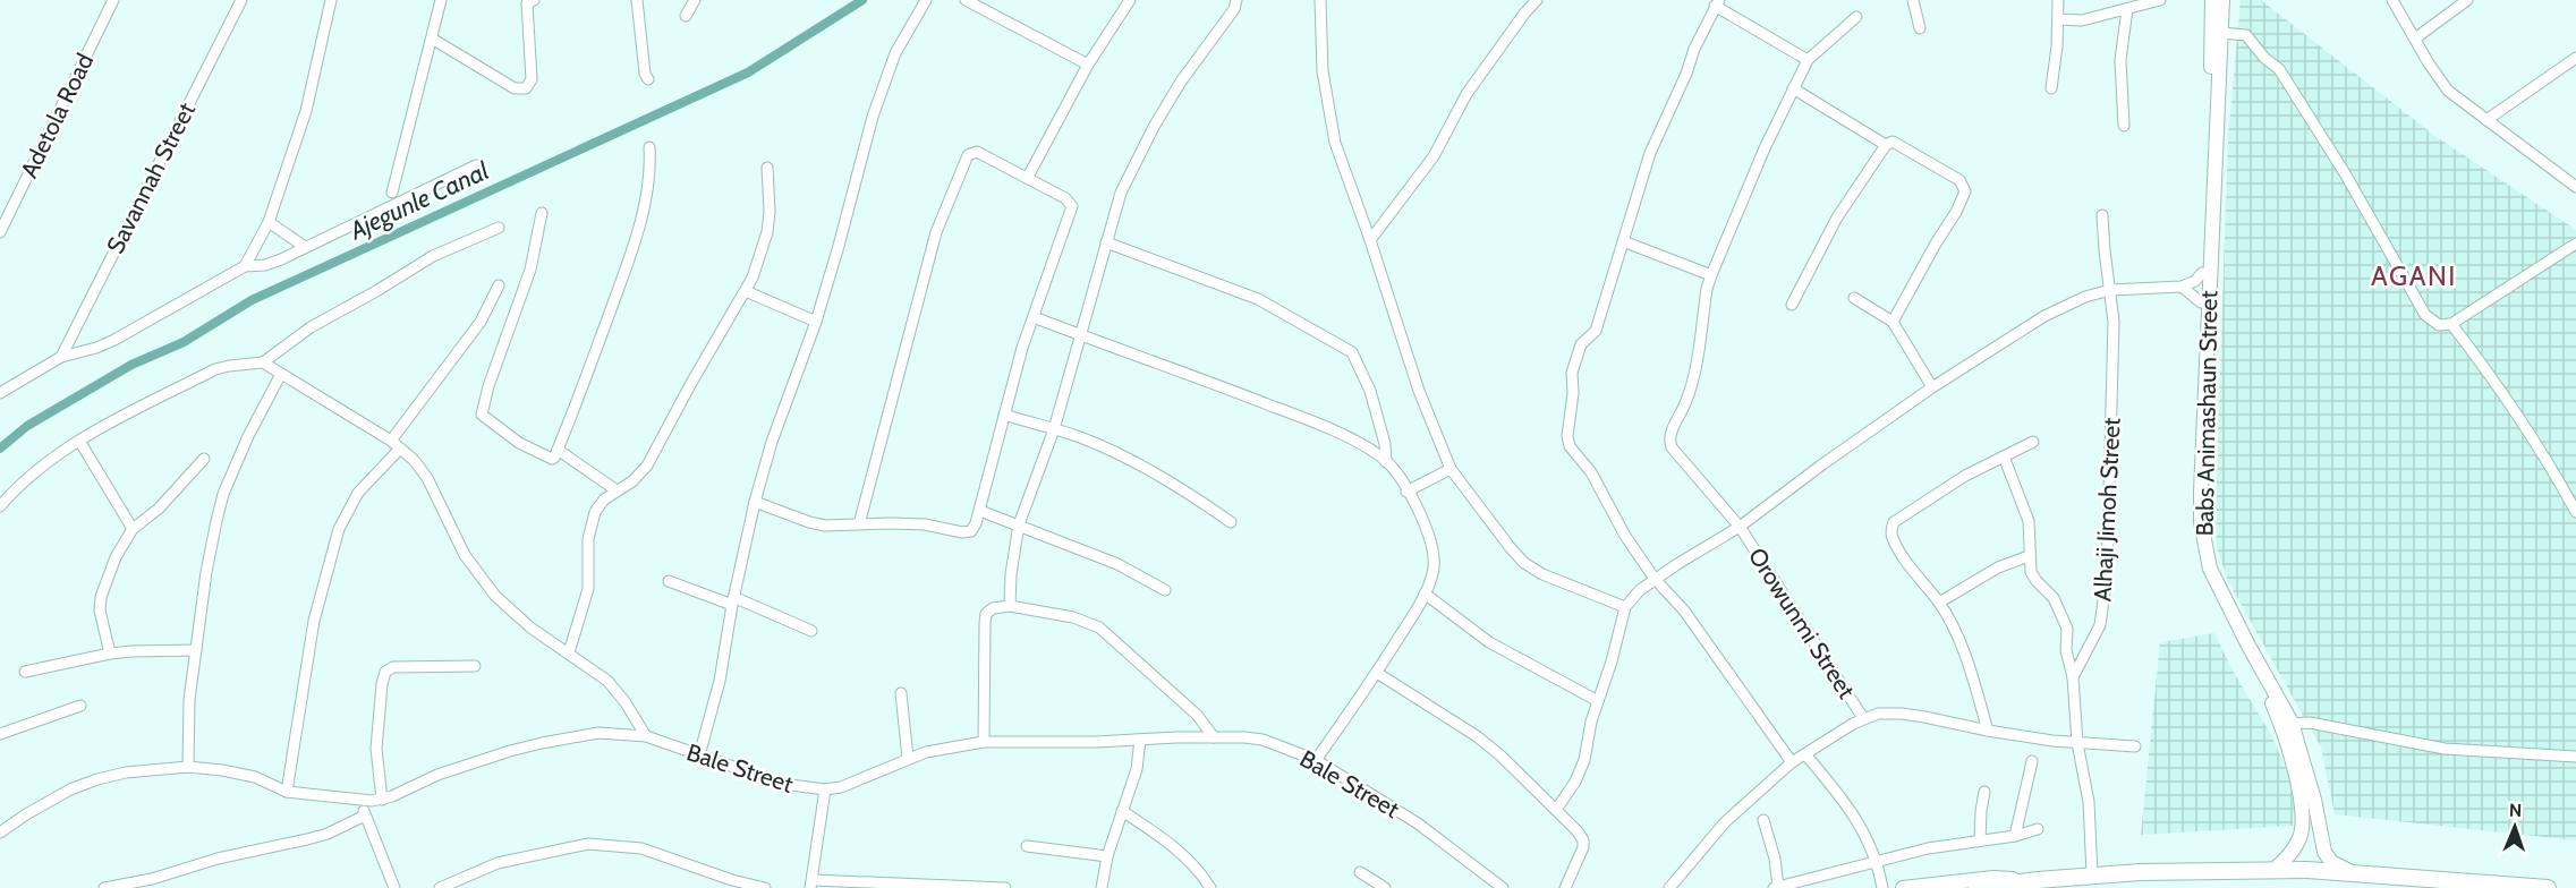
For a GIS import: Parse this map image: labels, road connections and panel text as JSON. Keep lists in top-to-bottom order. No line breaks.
{"streets":{"main road":["Babs Animashaun Street"],"street":["Adetola Road","Savannah Street","Alhaji Jimoh Street","Orowunmi Street","Bale Street"]},"districts":["AGANI"],"water":["Ajegunle Canal"],"north":"top"}
